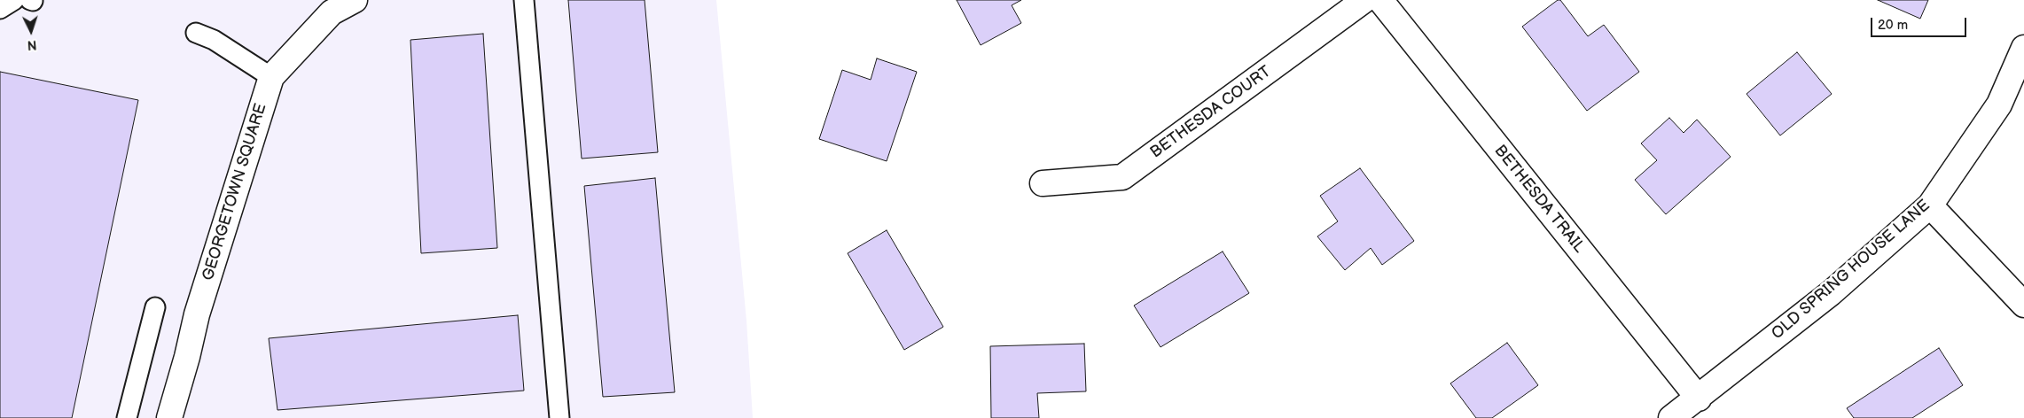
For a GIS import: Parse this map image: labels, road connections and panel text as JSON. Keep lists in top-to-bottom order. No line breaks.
{"streets":{"street":["BETHESDA COURT","GEORGETOWN SQUARE","BETHESDA TRAIL","OLD SPRING HOUSE LANE"]},"crossings":[["BETHESDA TRAIL","OLD SPRING HOUSE LANE"]],"scale_bar":"20 m","north":"bottom"}
